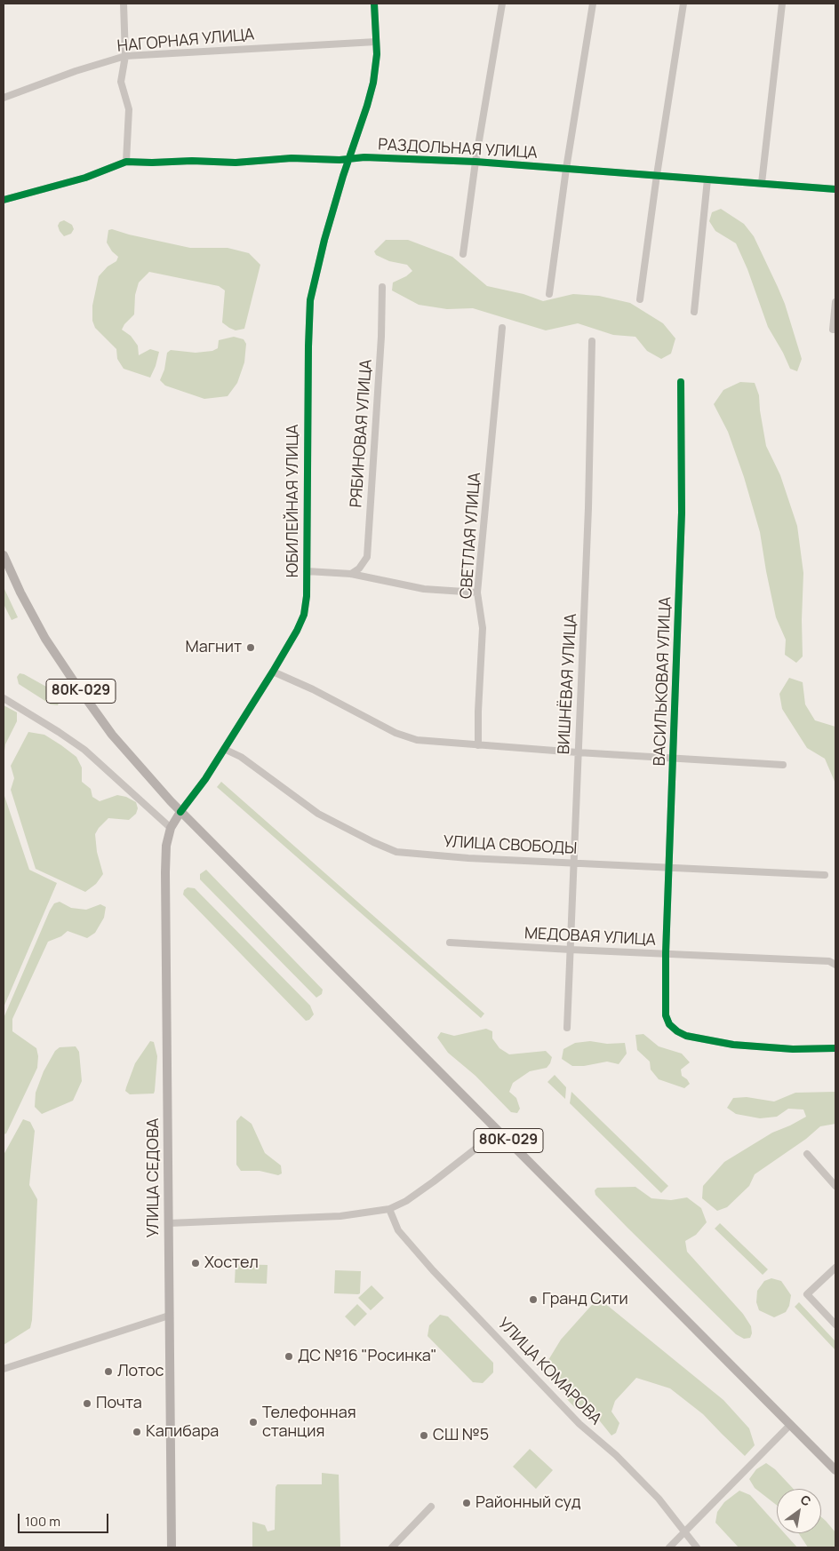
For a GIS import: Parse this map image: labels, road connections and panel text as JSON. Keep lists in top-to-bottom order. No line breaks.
{"streets":{"main road":["80К-029","УЛИЦА СЕДОВА"],"street":["НАГОРНАЯ УЛИЦА","РАЗДОЛЬНАЯ УЛИЦА","РЯБИНОВАЯ УЛИЦА","ЮБИЛЕЙНАЯ УЛИЦА","СВЕТЛАЯ УЛИЦА","ВАСИЛЬКОВАЯ УЛИЦА","ВИШНЁВАЯ УЛИЦА","УЛИЦА СВОБОДЫ","МЕДОВАЯ УЛИЦА","УЛИЦА КОМАРОВА"]},"crossings":[["НАГОРНАЯ УЛИЦА","ЮБИЛЕЙНАЯ УЛИЦА"],["РАЗДОЛЬНАЯ УЛИЦА","ЮБИЛЕЙНАЯ УЛИЦА"],["ЮБИЛЕЙНАЯ УЛИЦА","80К-029"],["ЮБИЛЕЙНАЯ УЛИЦА","УЛИЦА СВОБОДЫ"],["ЮБИЛЕЙНАЯ УЛИЦА","УЛИЦА СЕДОВА"],["ВАСИЛЬКОВАЯ УЛИЦА","УЛИЦА СВОБОДЫ"],["ВАСИЛЬКОВАЯ УЛИЦА","МЕДОВАЯ УЛИЦА"],["ВИШНЁВАЯ УЛИЦА","УЛИЦА СВОБОДЫ"],["ВИШНЁВАЯ УЛИЦА","МЕДОВАЯ УЛИЦА"],["80К-029","УЛИЦА СЕДОВА"]],"places":["Магнит","Хостел","Гранд Сити","ДС №16 \"Росинка\"","Лотос","Почта","Телефонная станция","Капибара","СШ №5","Районный суд"],"scale_bar":"100 m","north":"top right"}
